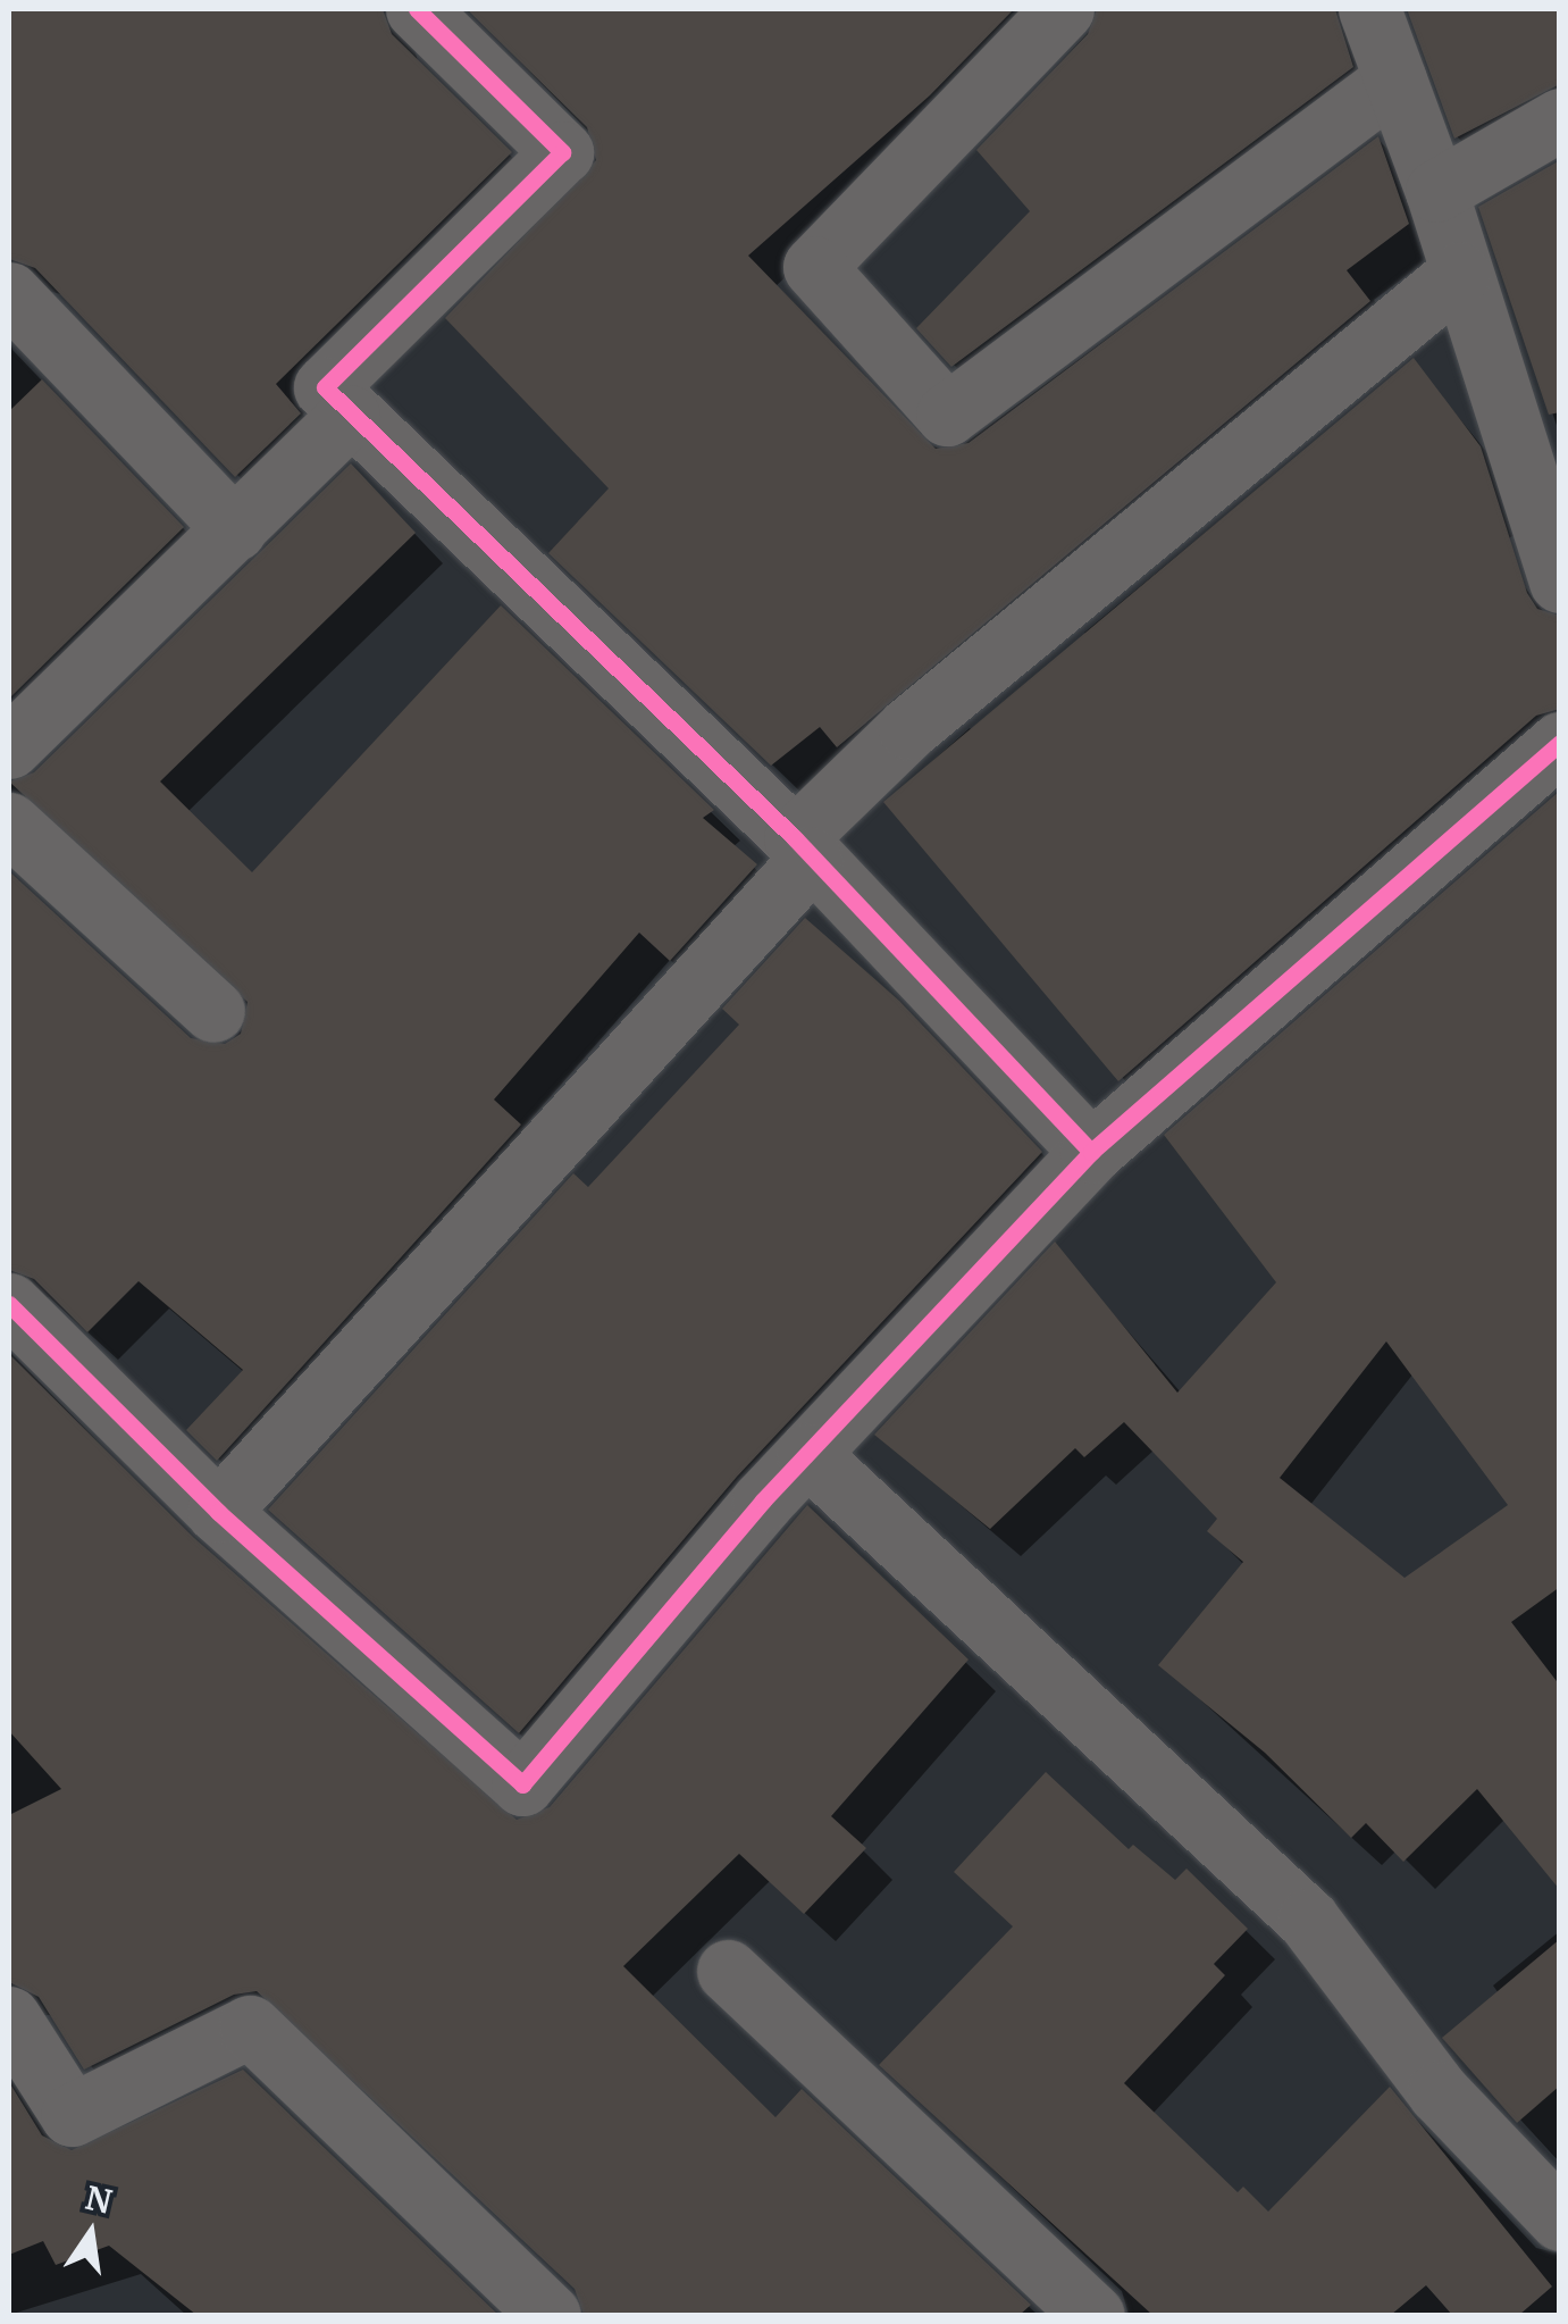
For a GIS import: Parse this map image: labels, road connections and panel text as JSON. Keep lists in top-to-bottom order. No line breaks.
{"north":"top"}
